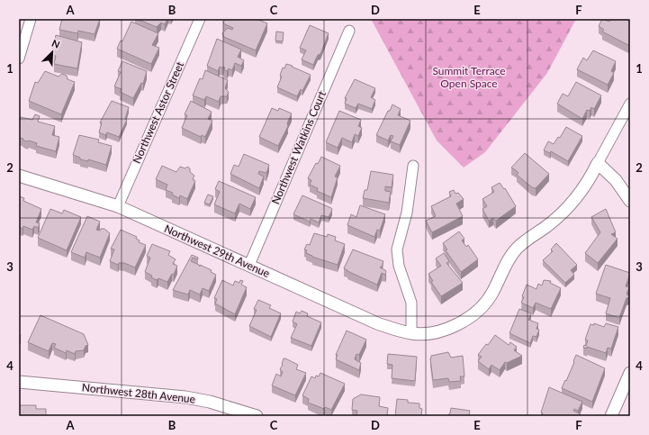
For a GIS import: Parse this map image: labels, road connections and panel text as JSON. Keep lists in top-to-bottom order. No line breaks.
{"streets":{"street":["Northwest Astor Street","Northwest Watkins Court","Northwest 29th Avenue","Northwest 28th Avenue"]},"crossings":[["Northwest Astor Street","Northwest 29th Avenue"],["Northwest Watkins Court","Northwest 29th Avenue"]],"parks":["Summit Terrace Open Space"],"north":"top right","grid":{"columns":["A","B","C","D","E","F"],"rows":["1","2","3","4"]}}
